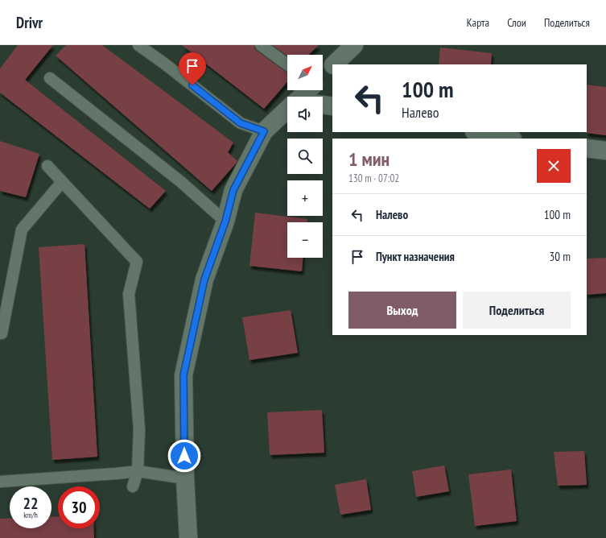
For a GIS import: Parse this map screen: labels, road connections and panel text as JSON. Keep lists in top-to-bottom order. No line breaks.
{"north":"top right","page":{"header":"Drivr","nav":["Карта","Слои","Поделиться"],"map_buttons":["+","−"],"turn":["100 m","Налево"],"heading":["1 мин","130 m · 07:02"],"list":[{"name":"Налево","value":"100 m"},{"name":"Пункт назначения","value":"30 m"}],"buttons":["Выход","Поделиться"],"speed":"22 km/h","limit":"30"}}
